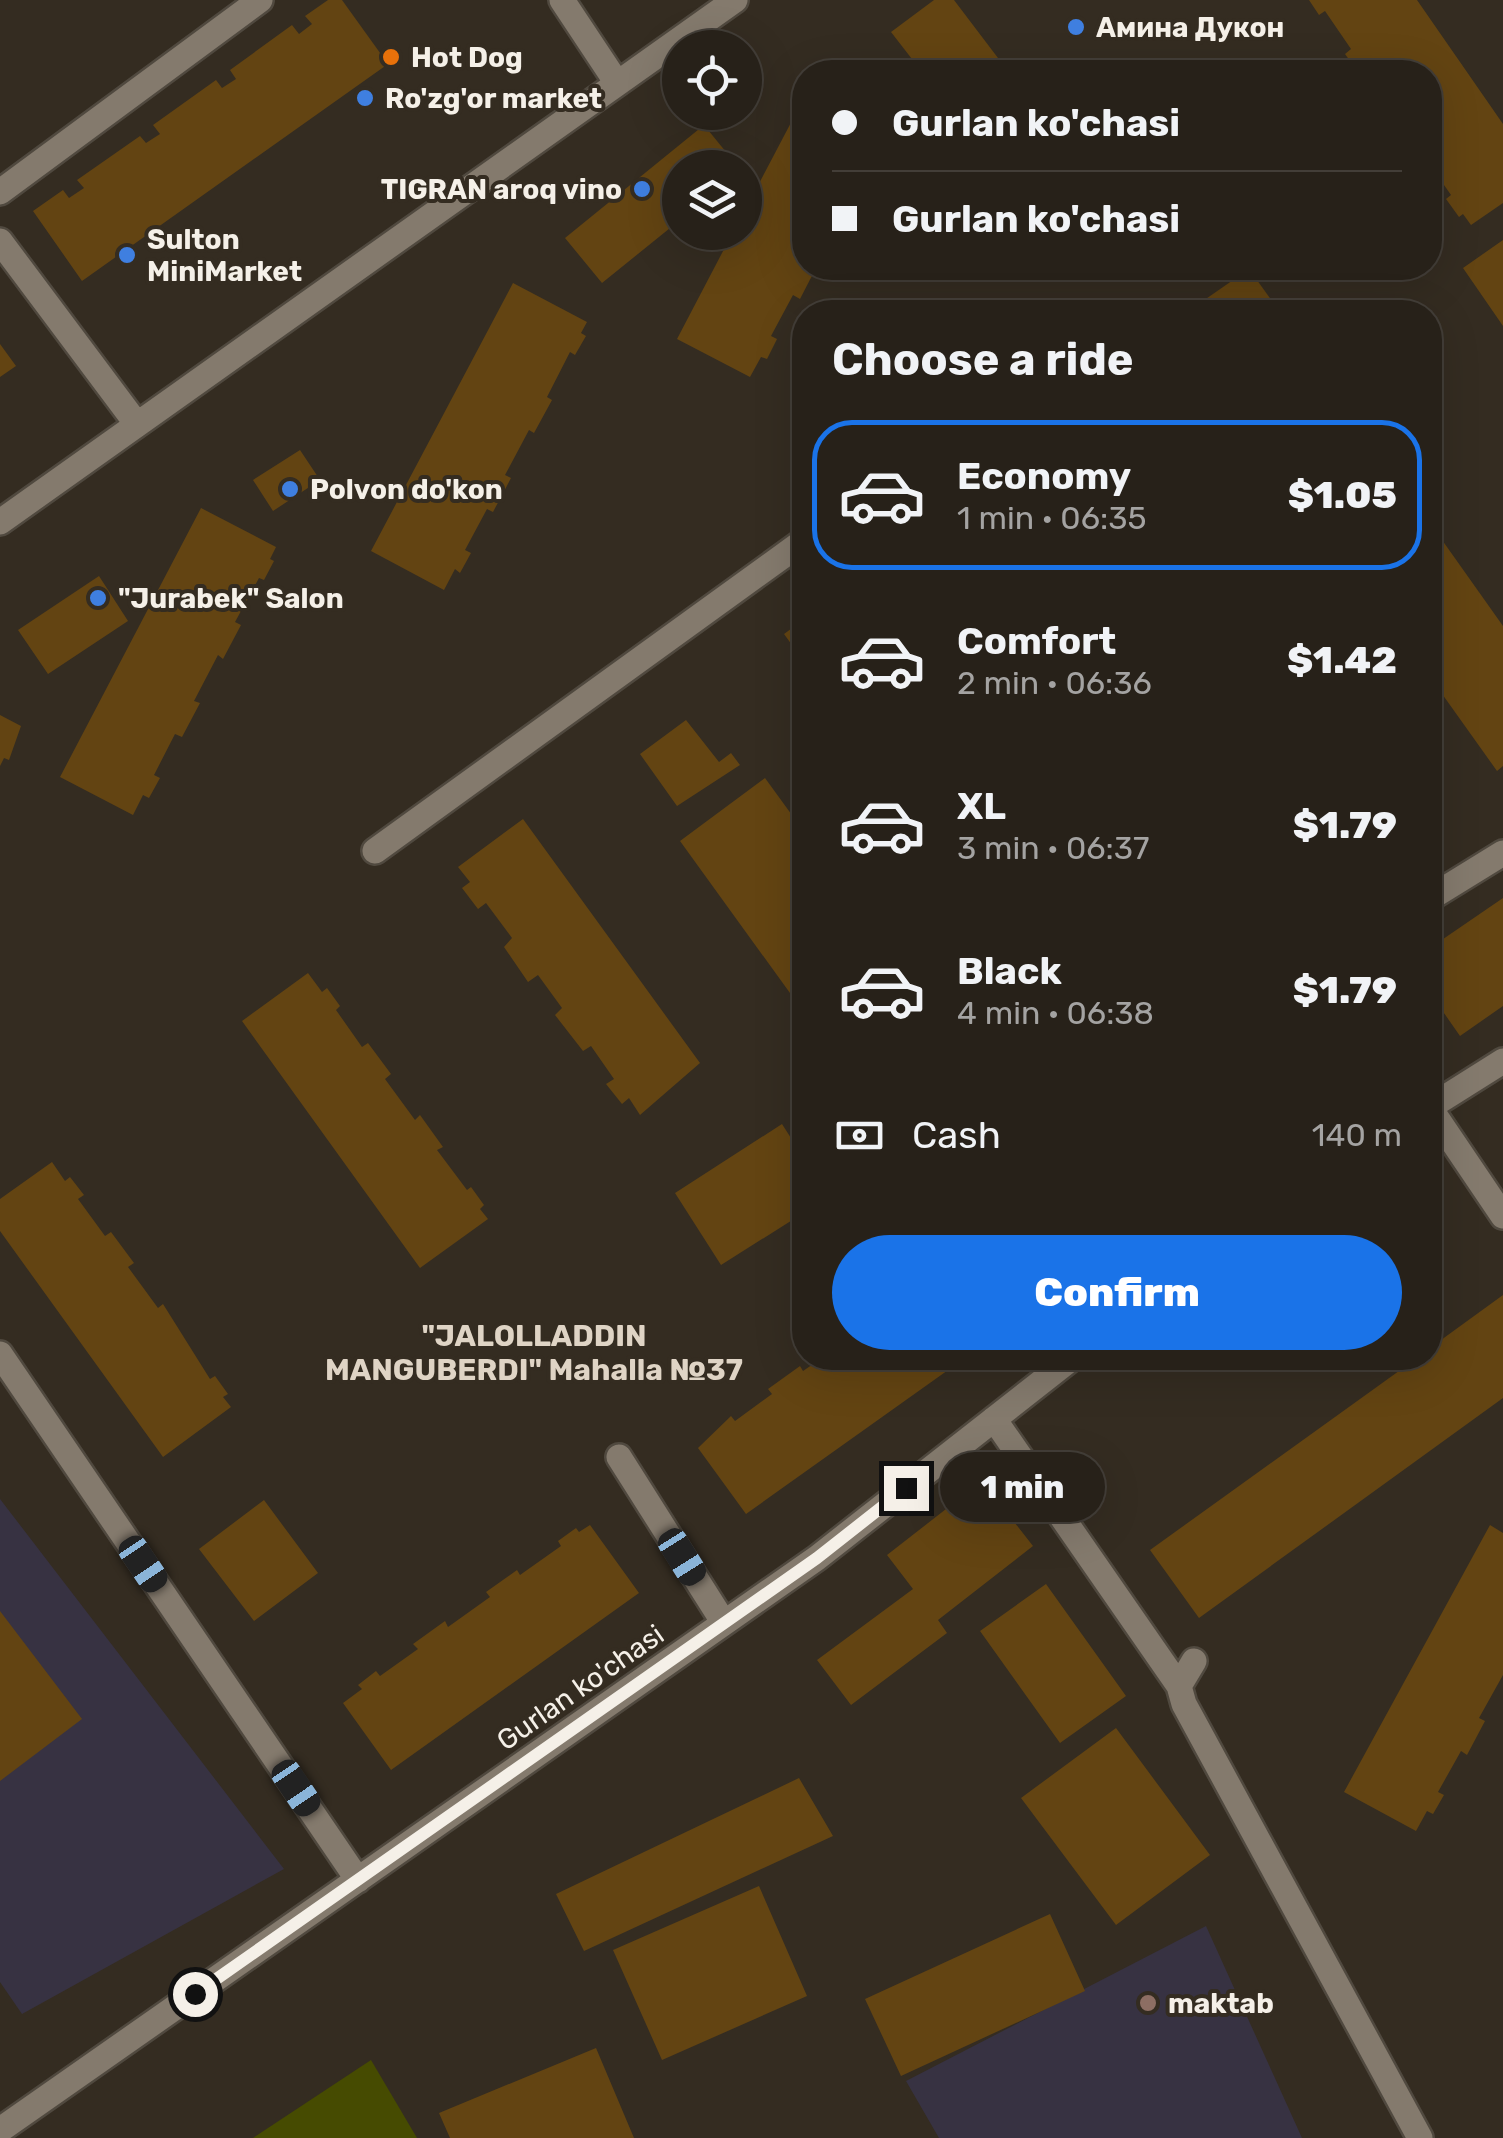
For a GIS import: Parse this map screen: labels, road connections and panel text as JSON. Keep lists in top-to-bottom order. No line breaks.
{"streets":{"street":["Gurlan ko'chasi"]},"districts":["\"JALOLLADDIN MANGUBERDI\" Mahalla №37"],"places":["Амина Дукон","Hot Dog","Ro'zg'or market","TIGRAN aroq vino","Sulton MiniMarket","Polvon do'kon","\"Jurabek\" Salon","maktab"],"page":{"banner":["Gurlan ko'chasi","Gurlan ko'chasi"],"heading":"Choose a ride","list":[{"name":"Economy","note":"1 min · 06:35","value":"$1.05"},{"name":"Comfort","note":"2 min · 06:36","value":"$1.42"},{"name":"XL","note":"3 min · 06:37","value":"$1.79"},{"name":"Black","note":"4 min · 06:38","value":"$1.79"}],"pay":["Cash","140 m"],"buttons":"Confirm","bubble":"1 min"}}
